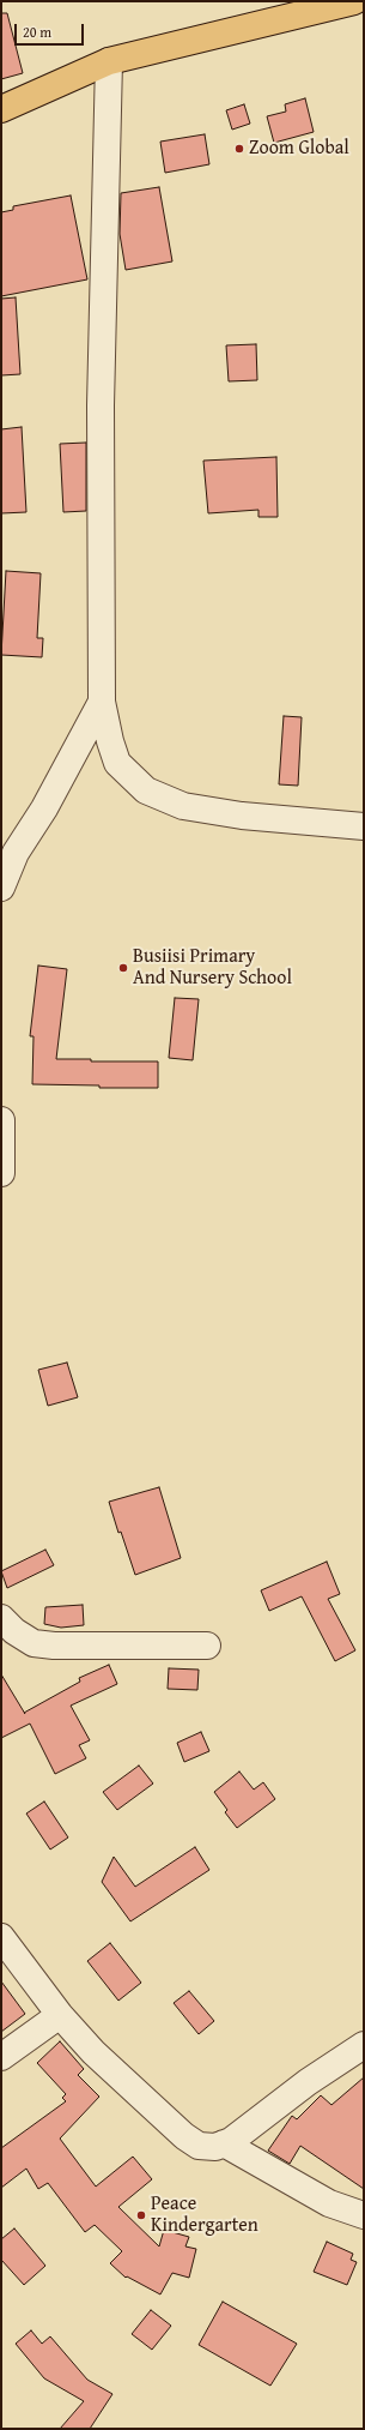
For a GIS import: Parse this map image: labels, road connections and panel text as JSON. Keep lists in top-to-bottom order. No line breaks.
{"places":["Zoom Global","Busiisi Primary And Nursery School","Peace Kindergarten"],"scale_bar":"20 m"}
